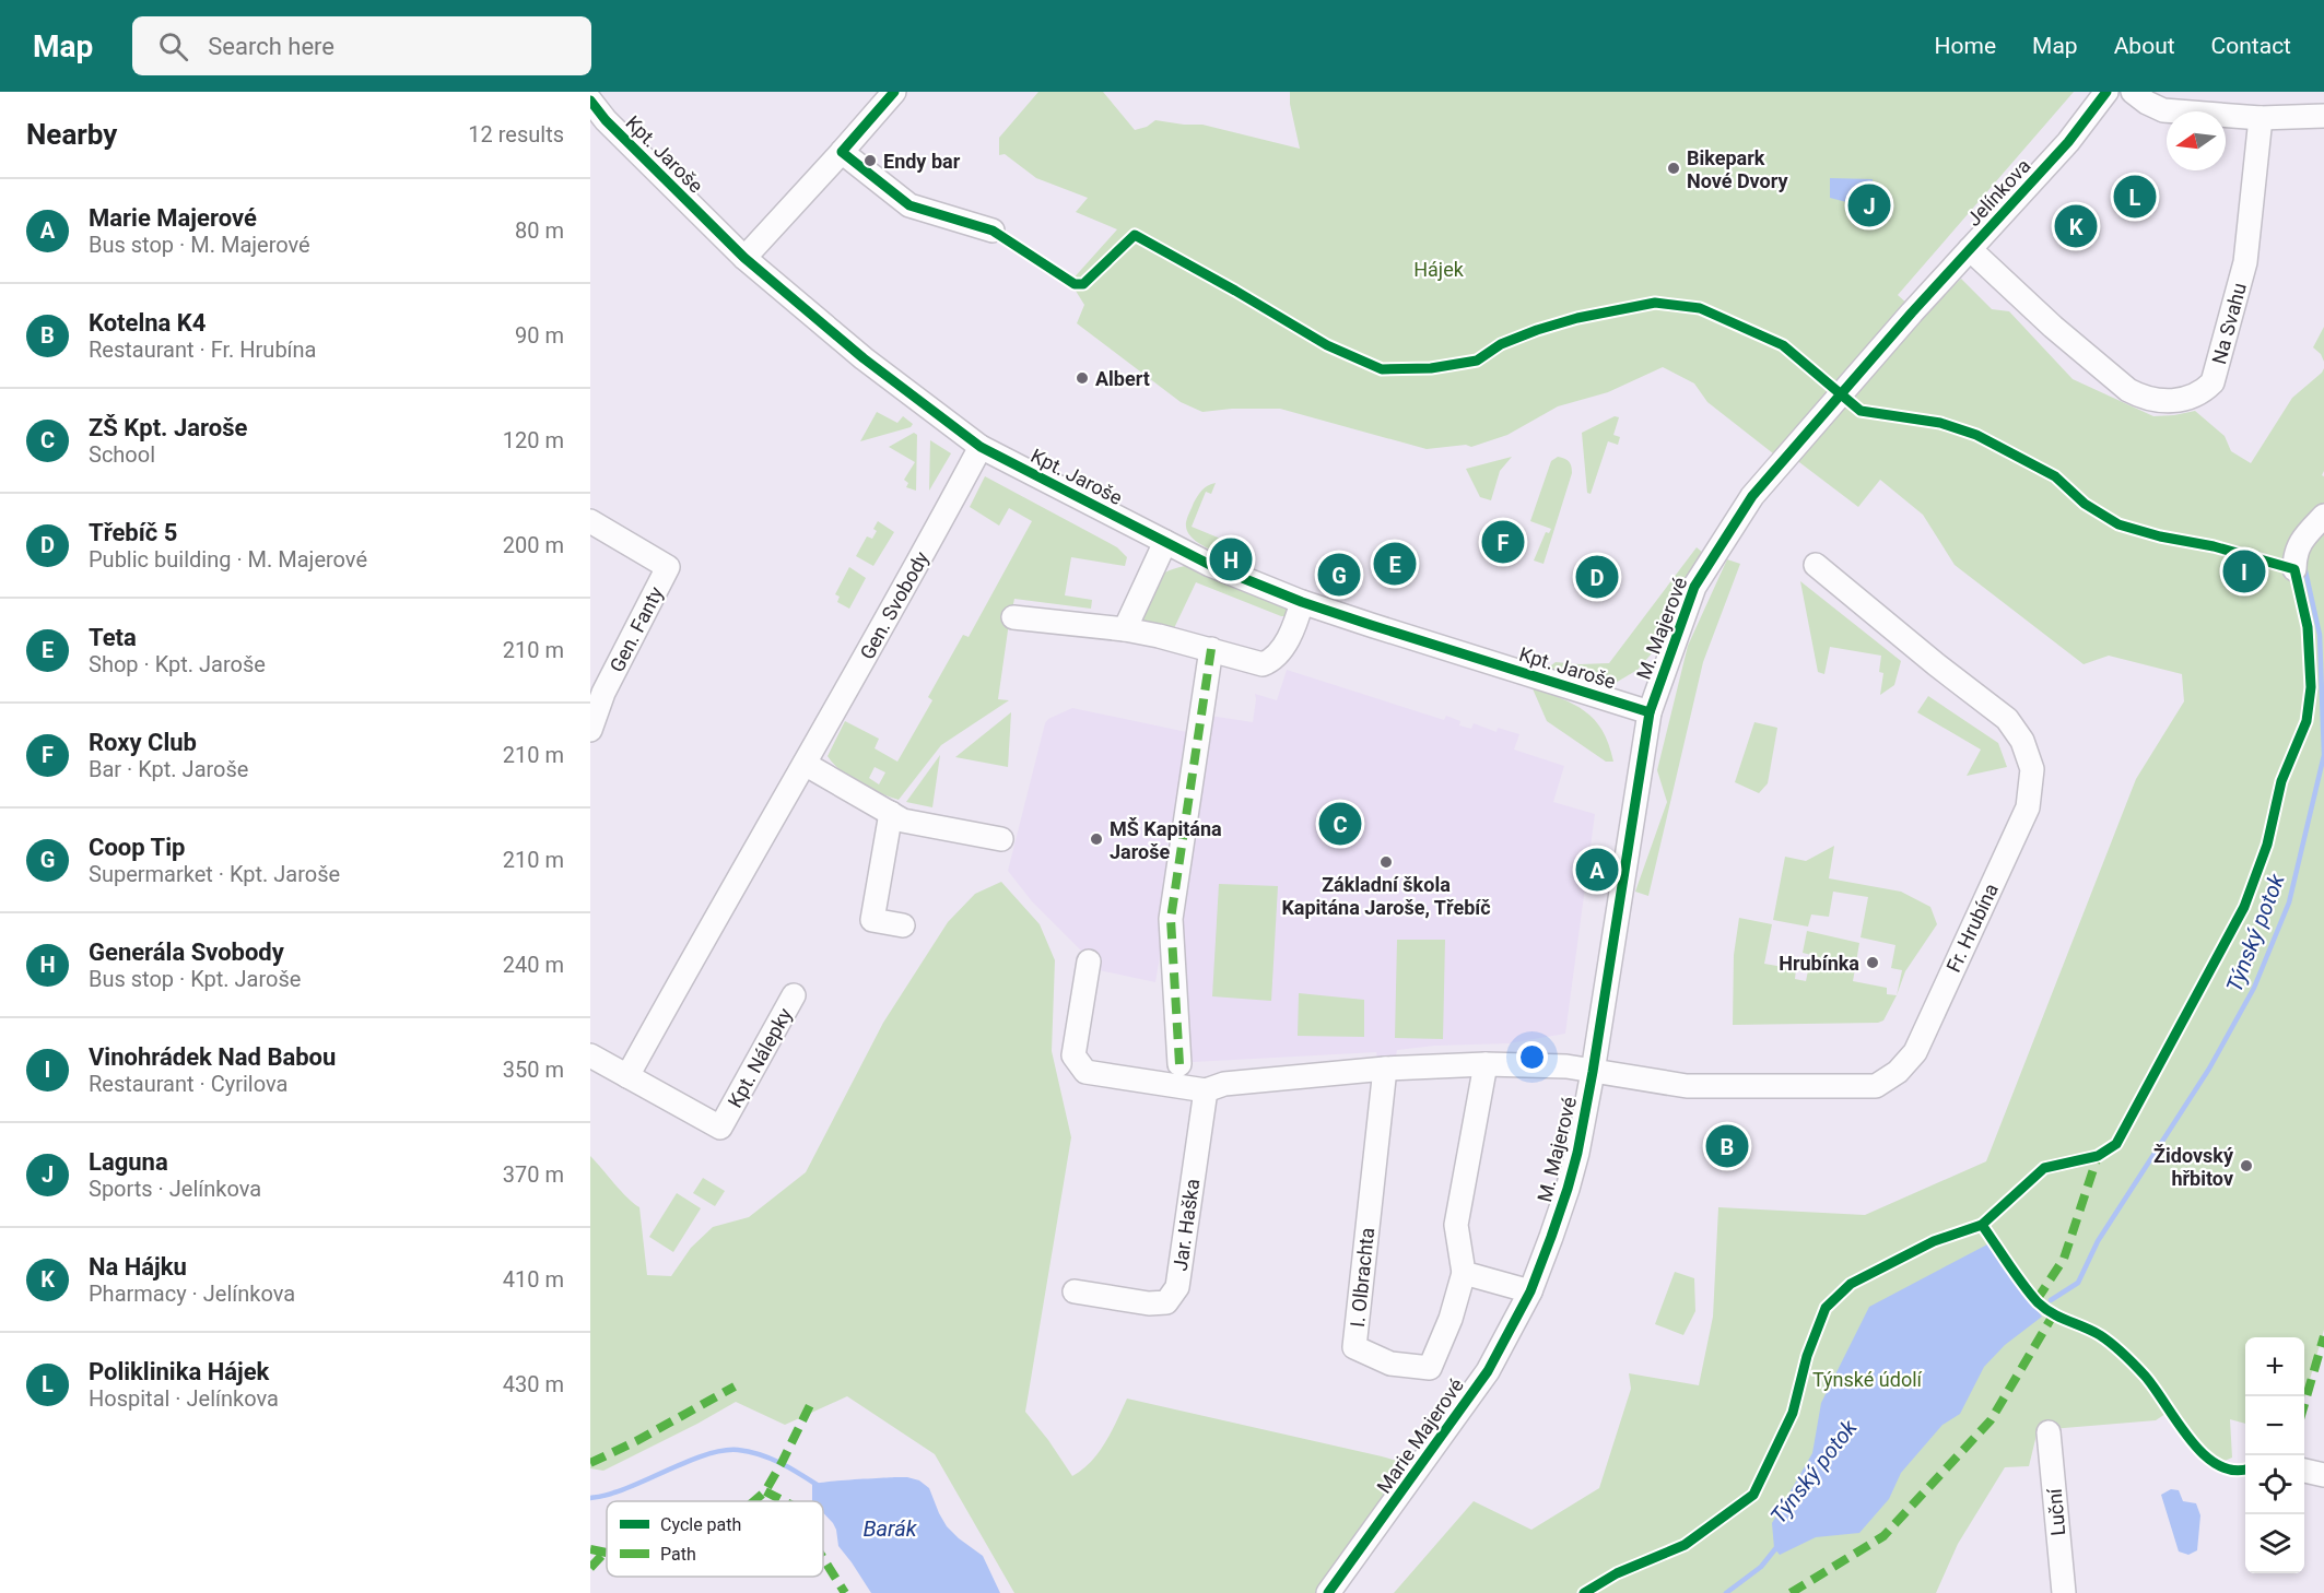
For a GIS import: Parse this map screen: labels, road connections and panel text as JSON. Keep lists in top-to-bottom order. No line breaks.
{"streets":{"street":["Kpt. Jaroše","Jelínkova","Na Svahu","Gen. Svobody","M. Majerové","Gen. Fanty","Fr. Hrubína","Kpt. Nálepky","Jar. Haška","I. Olbrachta","Marie Majerové","Luční"]},"crossings":[["Kpt. Jaroše","Gen. Svobody"],["Kpt. Jaroše","M. Majerové"],["Jelínkova","Na Svahu"],["Jelínkova","M. Majerové"],["Gen. Svobody","Kpt. Nálepky"],["M. Majerové","Fr. Hrubína"],["M. Majerové","Marie Majerové"]],"water":["Týnský potok","Barák"],"parks":["Hájek","Týnské údolí"],"places":["Endy bar","Bikepark Nové Dvory","Albert","MŠ Kapitána Jaroše","Základní škola Kapitána Jaroše, Třebíč","Hrubínka","Židovský hřbitov"],"legend":["Cycle path","Path"],"north":"left","page":{"header":"Map","search":"Search here","nav":["Home","Map","About","Contact"],"heading":["Nearby","12 results"],"pins":["L","J","K","F","H","E","I","G","D","C","A","B"],"list":[{"mark":"A","name":"Marie Majerové","note":"Bus stop · M. Majerové","value":"80 m"},{"mark":"B","name":"Kotelna K4","note":"Restaurant · Fr. Hrubína","value":"90 m"},{"mark":"C","name":"ZŠ Kpt. Jaroše","note":"School","value":"120 m"},{"mark":"D","name":"Třebíč 5","note":"Public building · M. Majerové","value":"200 m"},{"mark":"E","name":"Teta","note":"Shop · Kpt. Jaroše","value":"210 m"},{"mark":"F","name":"Roxy Club","note":"Bar · Kpt. Jaroše","value":"210 m"},{"mark":"G","name":"Coop Tip","note":"Supermarket · Kpt. Jaroše","value":"210 m"},{"mark":"H","name":"Generála Svobody","note":"Bus stop · Kpt. Jaroše","value":"240 m"},{"mark":"I","name":"Vinohrádek Nad Babou","note":"Restaurant · Cyrilova","value":"350 m"},{"mark":"J","name":"Laguna","note":"Sports · Jelínkova","value":"370 m"},{"mark":"K","name":"Na Hájku","note":"Pharmacy · Jelínkova","value":"410 m"},{"mark":"L","name":"Poliklinika Hájek","note":"Hospital · Jelínkova","value":"430 m"}],"map_buttons":["+","−"]}}
